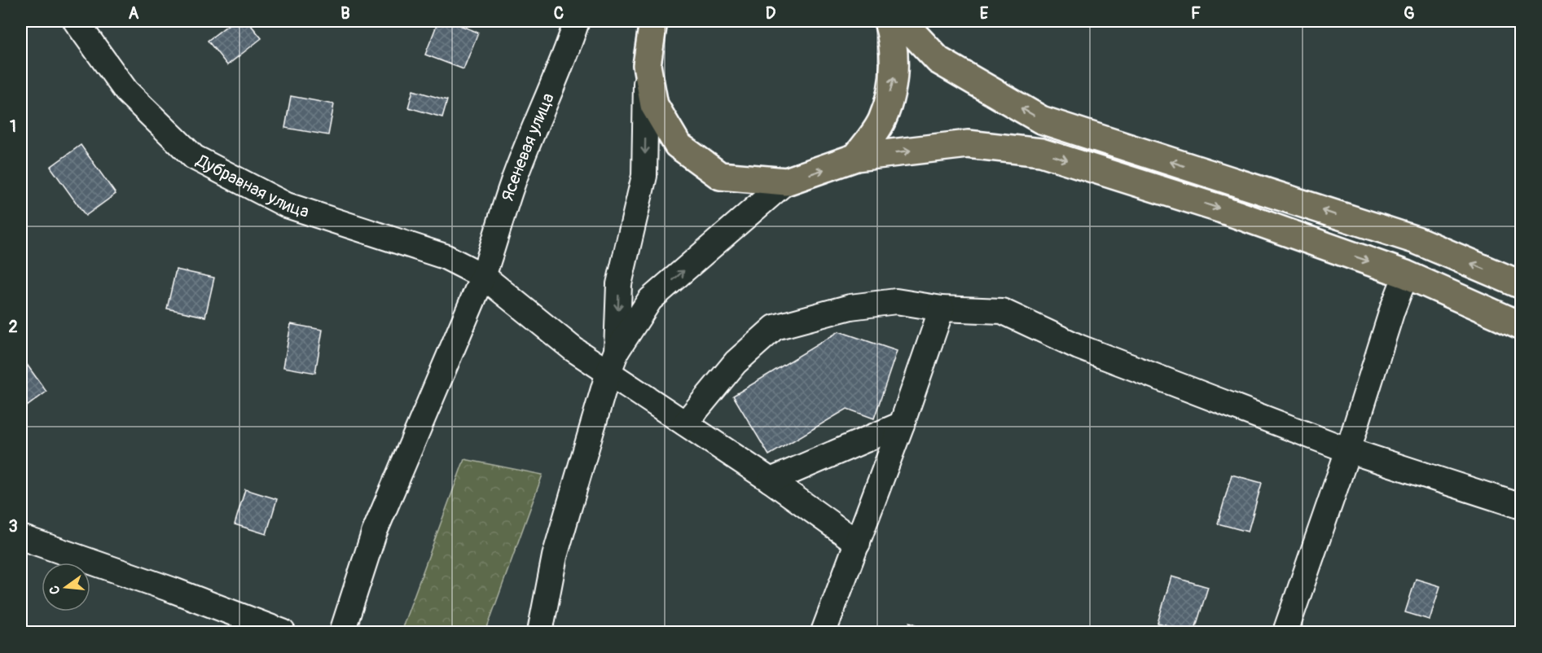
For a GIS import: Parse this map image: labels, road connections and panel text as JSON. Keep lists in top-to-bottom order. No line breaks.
{"streets":{"street":["Ясеневая улица","Дубравная улица"]},"crossings":[["Ясеневая улица","Дубравная улица"]],"north":"left","grid":{"columns":["A","B","C","D","E","F","G"],"rows":["1","2","3"]}}
